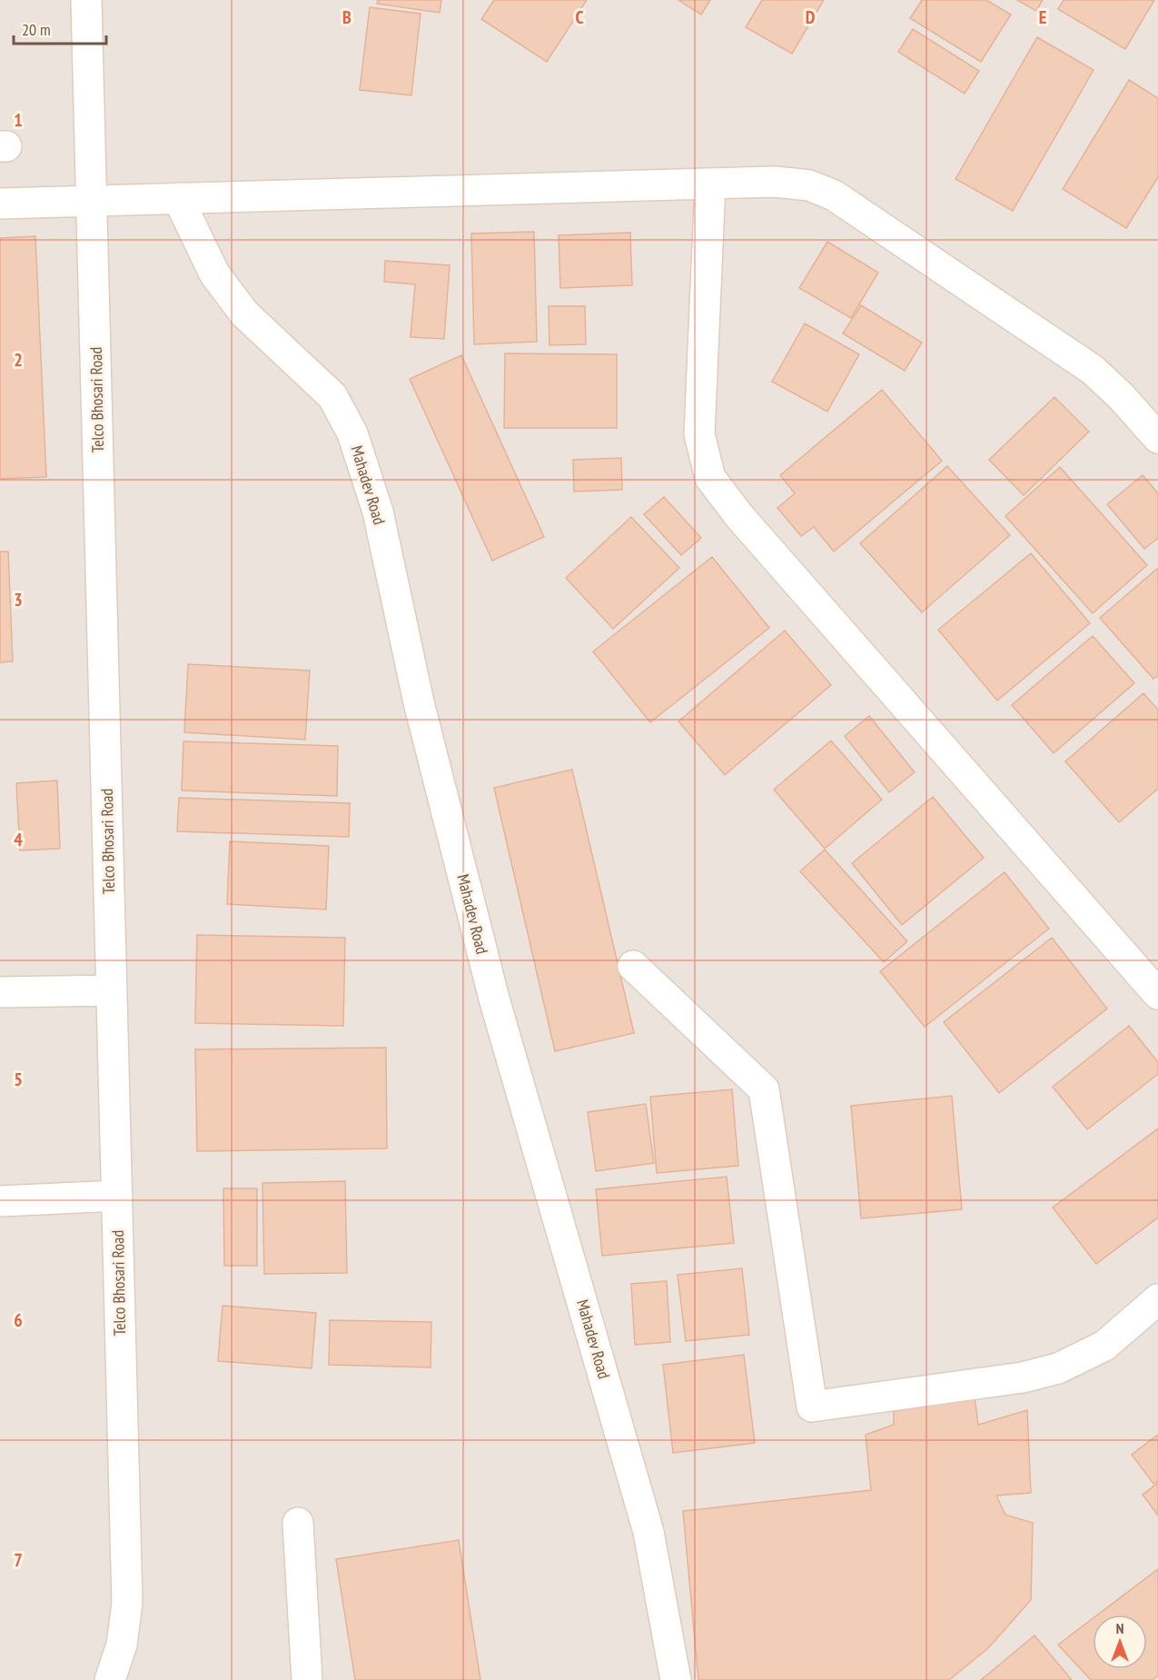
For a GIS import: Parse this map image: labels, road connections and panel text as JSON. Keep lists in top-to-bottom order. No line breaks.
{"streets":{"lane":["Telco Bhosari Road","Mahadev Road"]},"scale_bar":"20 m","north":"top","grid":{"columns":["B","C","D","E"],"rows":["1","2","3","4","5","6","7"]}}
